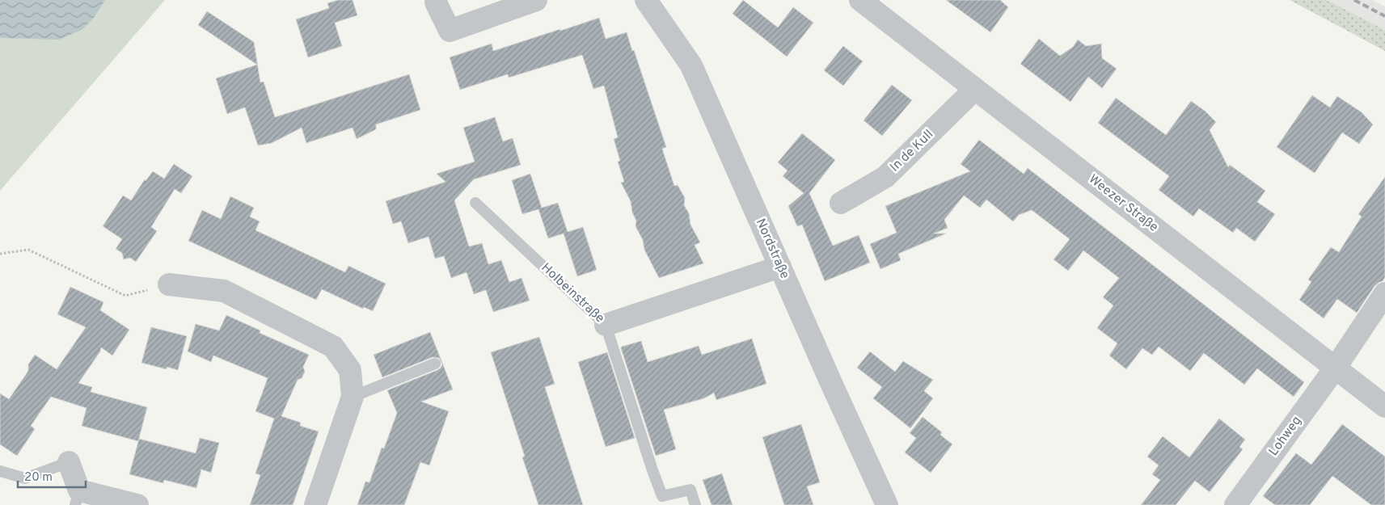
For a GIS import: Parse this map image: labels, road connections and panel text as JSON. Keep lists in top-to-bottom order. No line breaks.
{"streets":{"street":["In de Kull","Weezer Straße","Nordstraße","Holbeinstraße","Lohweg"]},"crossings":[["In de Kull","Weezer Straße"],["Weezer Straße","Lohweg"],["Nordstraße","Holbeinstraße"]],"scale_bar":"20 m"}
